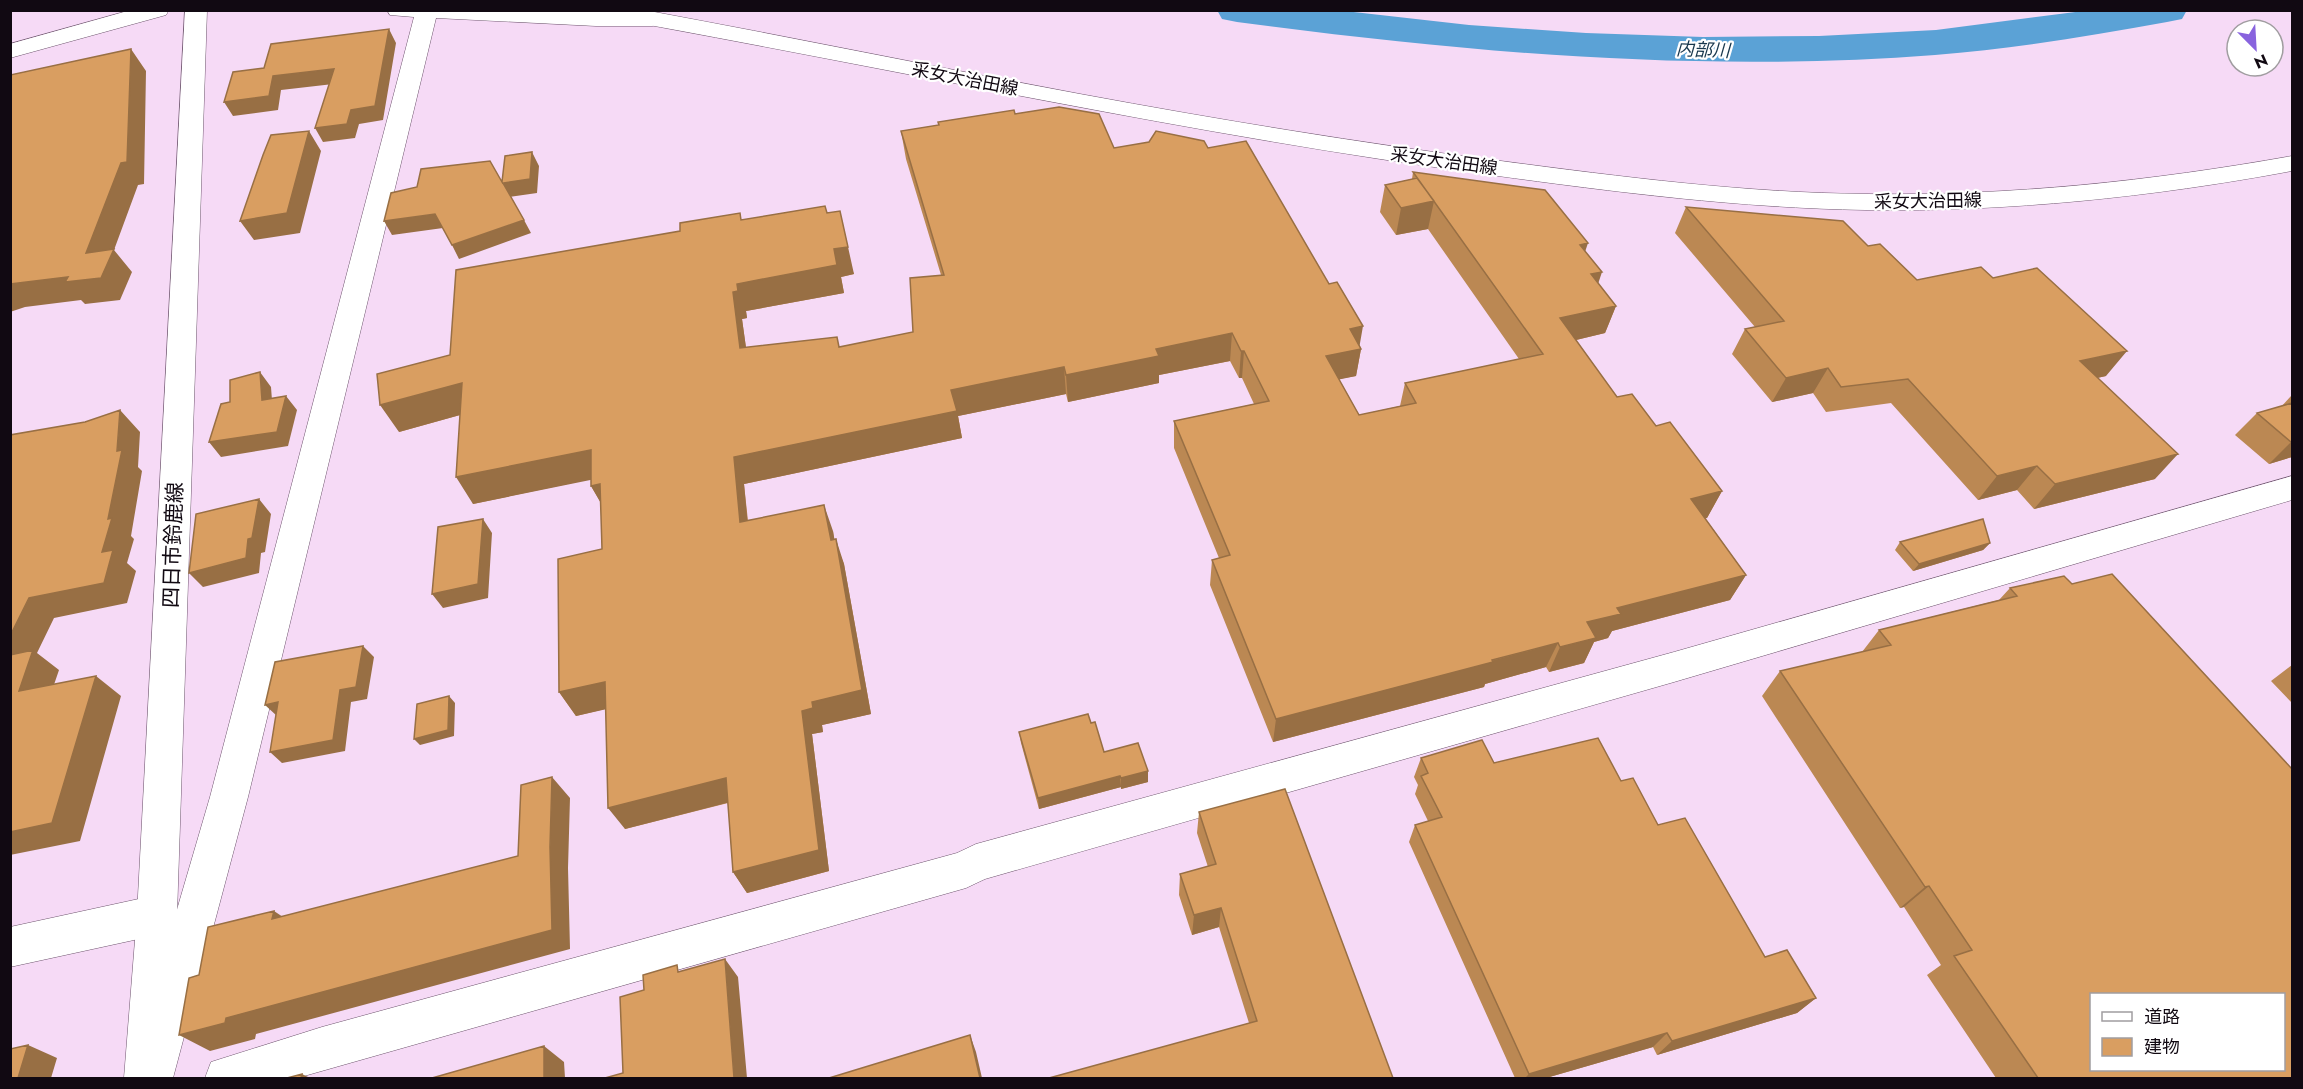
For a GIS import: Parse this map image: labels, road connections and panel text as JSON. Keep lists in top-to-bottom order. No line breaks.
{"streets":{"street":["采女大治田線","四日市鈴鹿線"]},"water":["内部川"],"legend":["道路","建物"],"north":"bottom right"}
